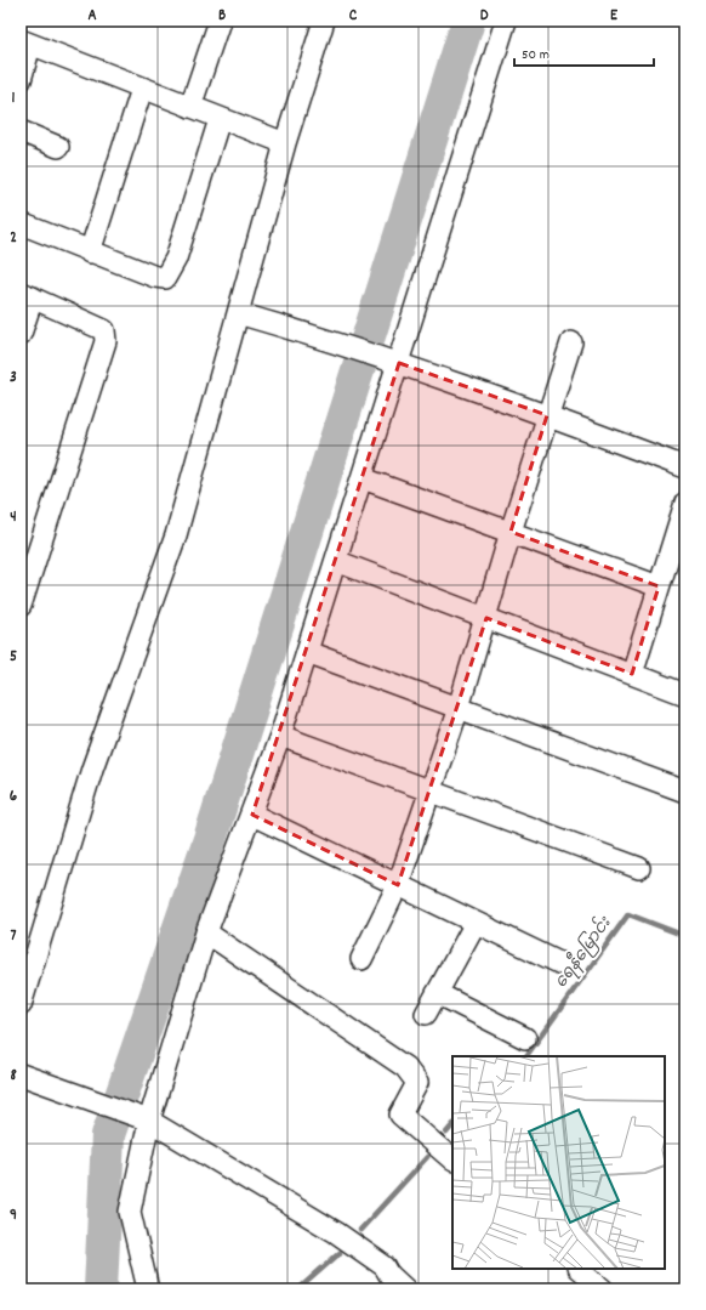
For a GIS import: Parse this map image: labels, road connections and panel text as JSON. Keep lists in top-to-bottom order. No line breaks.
{"water":["ရေနီမြောင်း"],"scale_bar":"50 m","grid":{"columns":["A","B","C","D","E"],"rows":["1","2","3","4","5","6","7","8","9"]}}
